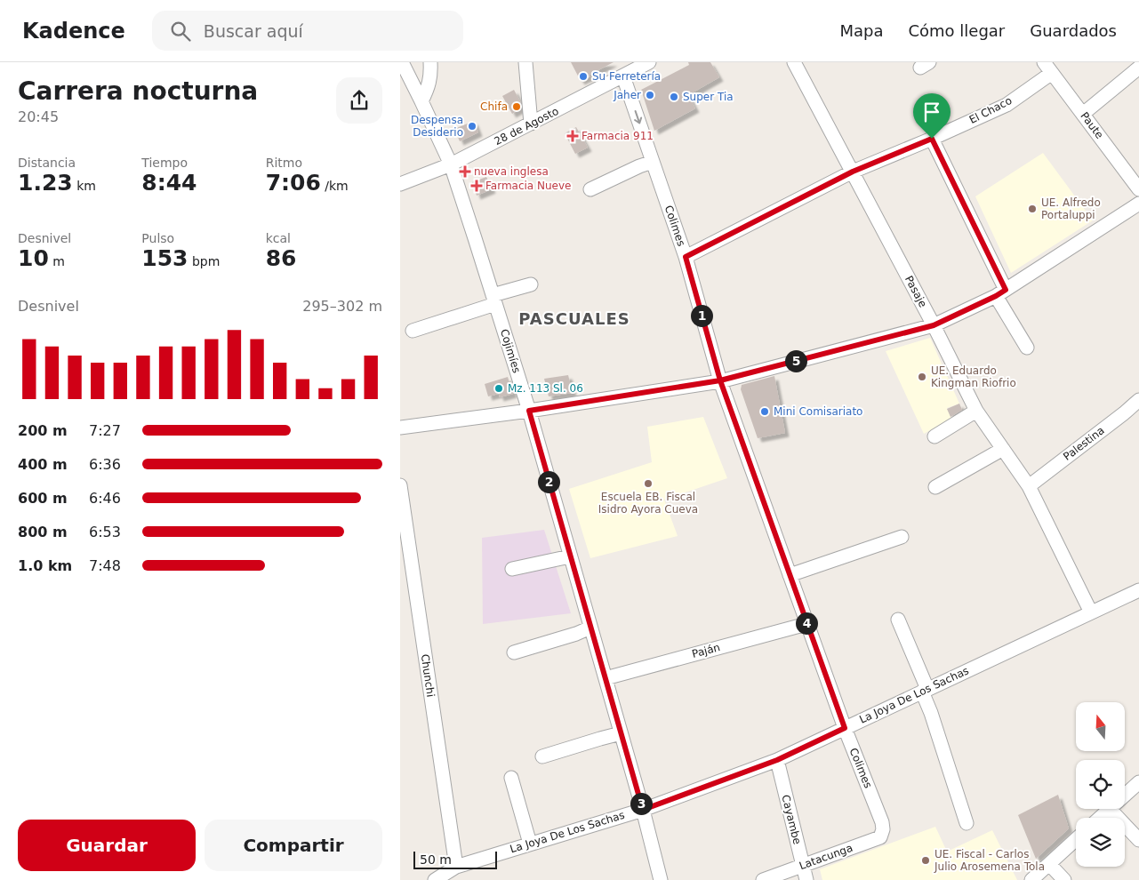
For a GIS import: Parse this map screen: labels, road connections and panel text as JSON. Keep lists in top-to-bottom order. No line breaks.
{"streets":{"street":["El Chaco","Paute","28 de Agosto","Colimes","Pasaje","Cojimíes","Palestina","Paján","Chunchi","La Joya De Los Sachas","Cayambe","Latacunga"]},"crossings":[["El Chaco","Paute"],["El Chaco","Colimes"],["El Chaco","Pasaje"],["28 de Agosto","Colimes"],["28 de Agosto","Cojimíes"],["Colimes","Paján"],["Colimes","La Joya De Los Sachas"],["Colimes","Latacunga"],["Pasaje","Palestina"],["Pasaje","La Joya De Los Sachas"],["Cojimíes","Paján"],["Cojimíes","La Joya De Los Sachas"],["Chunchi","La Joya De Los Sachas"],["La Joya De Los Sachas","Cayambe"],["Cayambe","Latacunga"]],"districts":["PASCUALES"],"places":{"other":["Su Ferretería","Jaher","Super Tia","Chifa","Despensa Desiderio","UE. Alfredo Portaluppi","UE. Eduardo Kingman Riofrio","Mz. 113 Sl. 06","Mini Comisariato","Escuela EB. Fiscal Isidro Ayora Cueva","UE. Fiscal - Carlos Julio Arosemena Tola"],"health":["Farmacia 911","nueva inglesa","Farmacia Nueve"]},"scale_bar":"50 m","north":"top","page":{"header":"Kadence","search":"Buscar aquí","nav":["Mapa","Cómo llegar","Guardados"],"heading":["Carrera nocturna","20:45"],"stats":[["Distancia","1.23 km"],["Tiempo","8:44"],["Ritmo","7:06 /km"],["Desnivel","10 m"],["Pulso","153 bpm"],["kcal","86"]],"chart":["Desnivel","295–302 m"],"pins":["1","5","2","4","3"],"list":[{"name":"200 m","note":"7:27"},{"name":"400 m","note":"6:36"},{"name":"600 m","note":"6:46"},{"name":"800 m","note":"6:53"},{"name":"1.0 km","note":"7:48"}],"buttons":["Guardar","Compartir"],"scale":"50 m"}}
